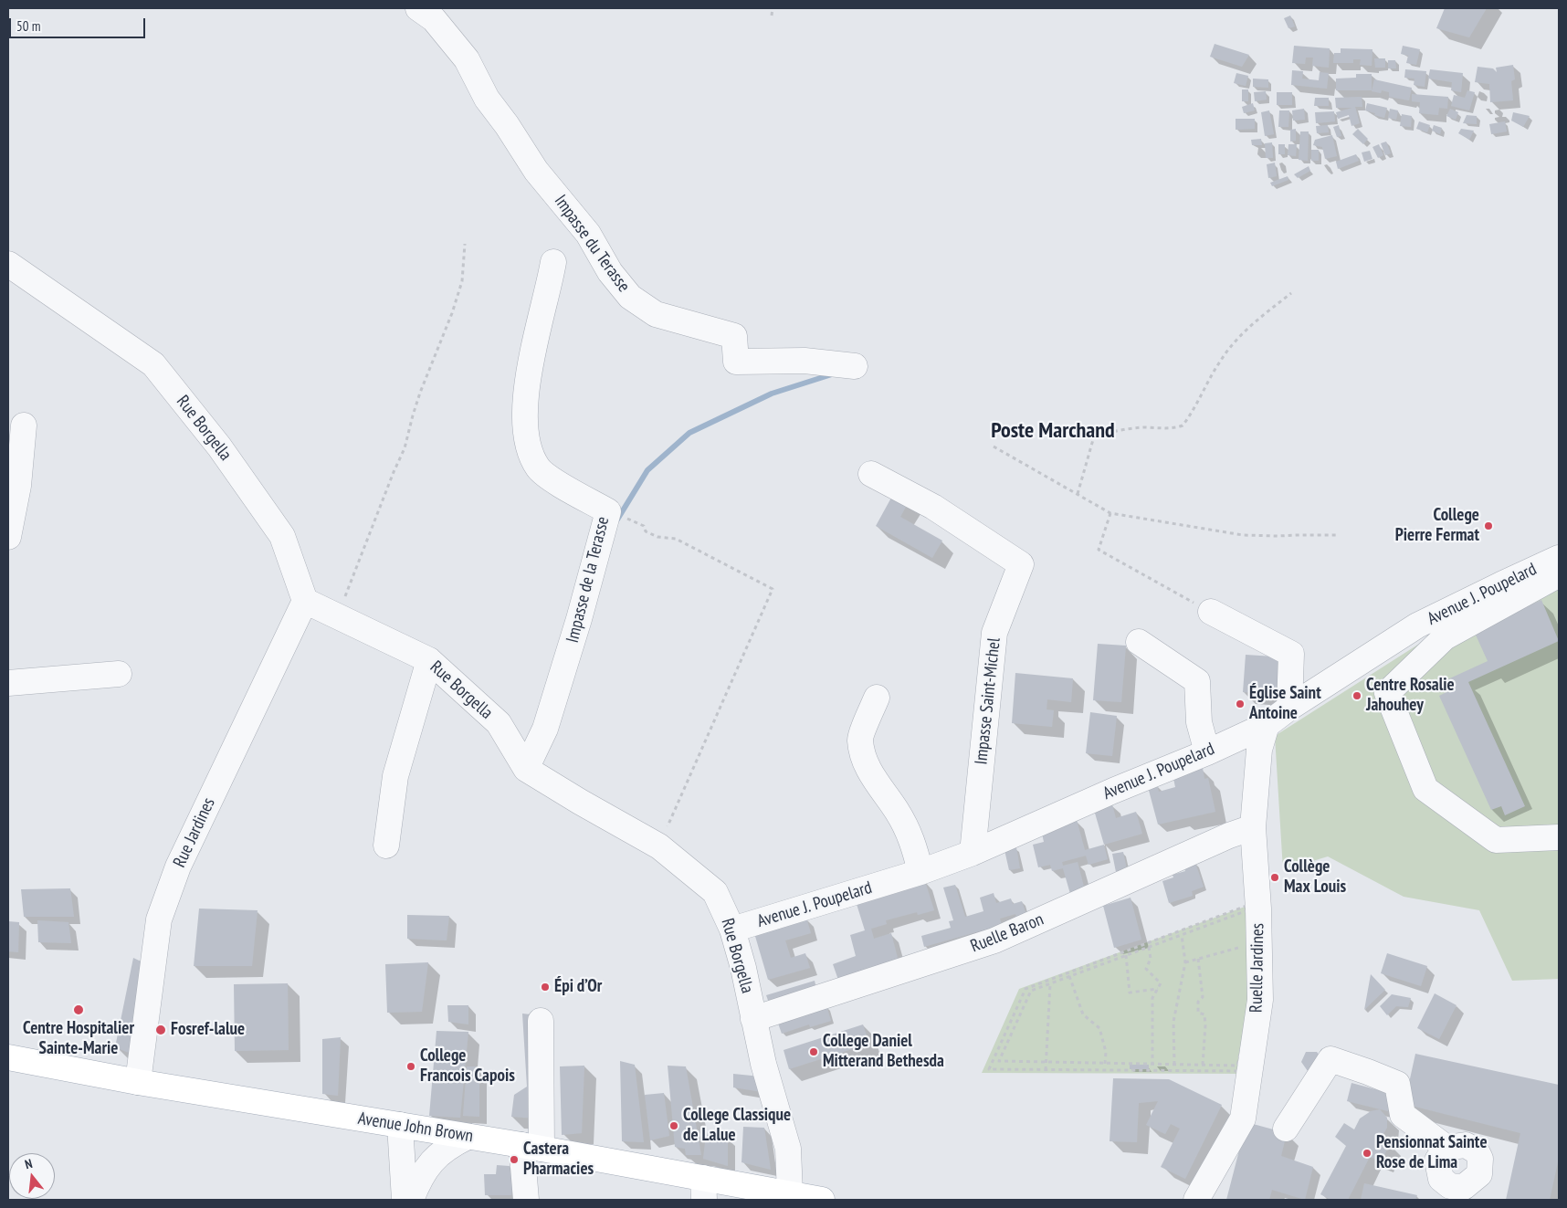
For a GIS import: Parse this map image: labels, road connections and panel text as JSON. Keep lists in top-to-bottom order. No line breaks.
{"streets":{"main road":["Avenue John Brown"],"street":["Impasse du Terasse","Rue Borgella","Impasse de la Terasse","Avenue J. Poupelard","Impasse Saint-Michel","Rue Jardines","Ruelle Baron","Ruelle Jardines"]},"crossings":[["Rue Borgella","Impasse de la Terasse"],["Rue Borgella","Avenue J. Poupelard"],["Rue Borgella","Rue Jardines"],["Rue Borgella","Ruelle Baron"],["Rue Borgella","Avenue John Brown"],["Avenue J. Poupelard","Impasse Saint-Michel"],["Avenue J. Poupelard","Ruelle Jardines"],["Rue Jardines","Avenue John Brown"],["Ruelle Baron","Ruelle Jardines"]],"districts":["Poste Marchand"],"places":["College Pierre Fermat","Centre Rosalie Jahouhey","Église Saint Antoine","Collège Max Louis","Épi d’Or","Centre Hospitalier Sainte-Marie","Fosref-lalue","College Daniel Mitterand Bethesda","College Francois Capois","College Classique de Lalue","Pensionnat Sainte Rose de Lima","Castera Pharmacies"],"scale_bar":"50 m","north":"top"}
